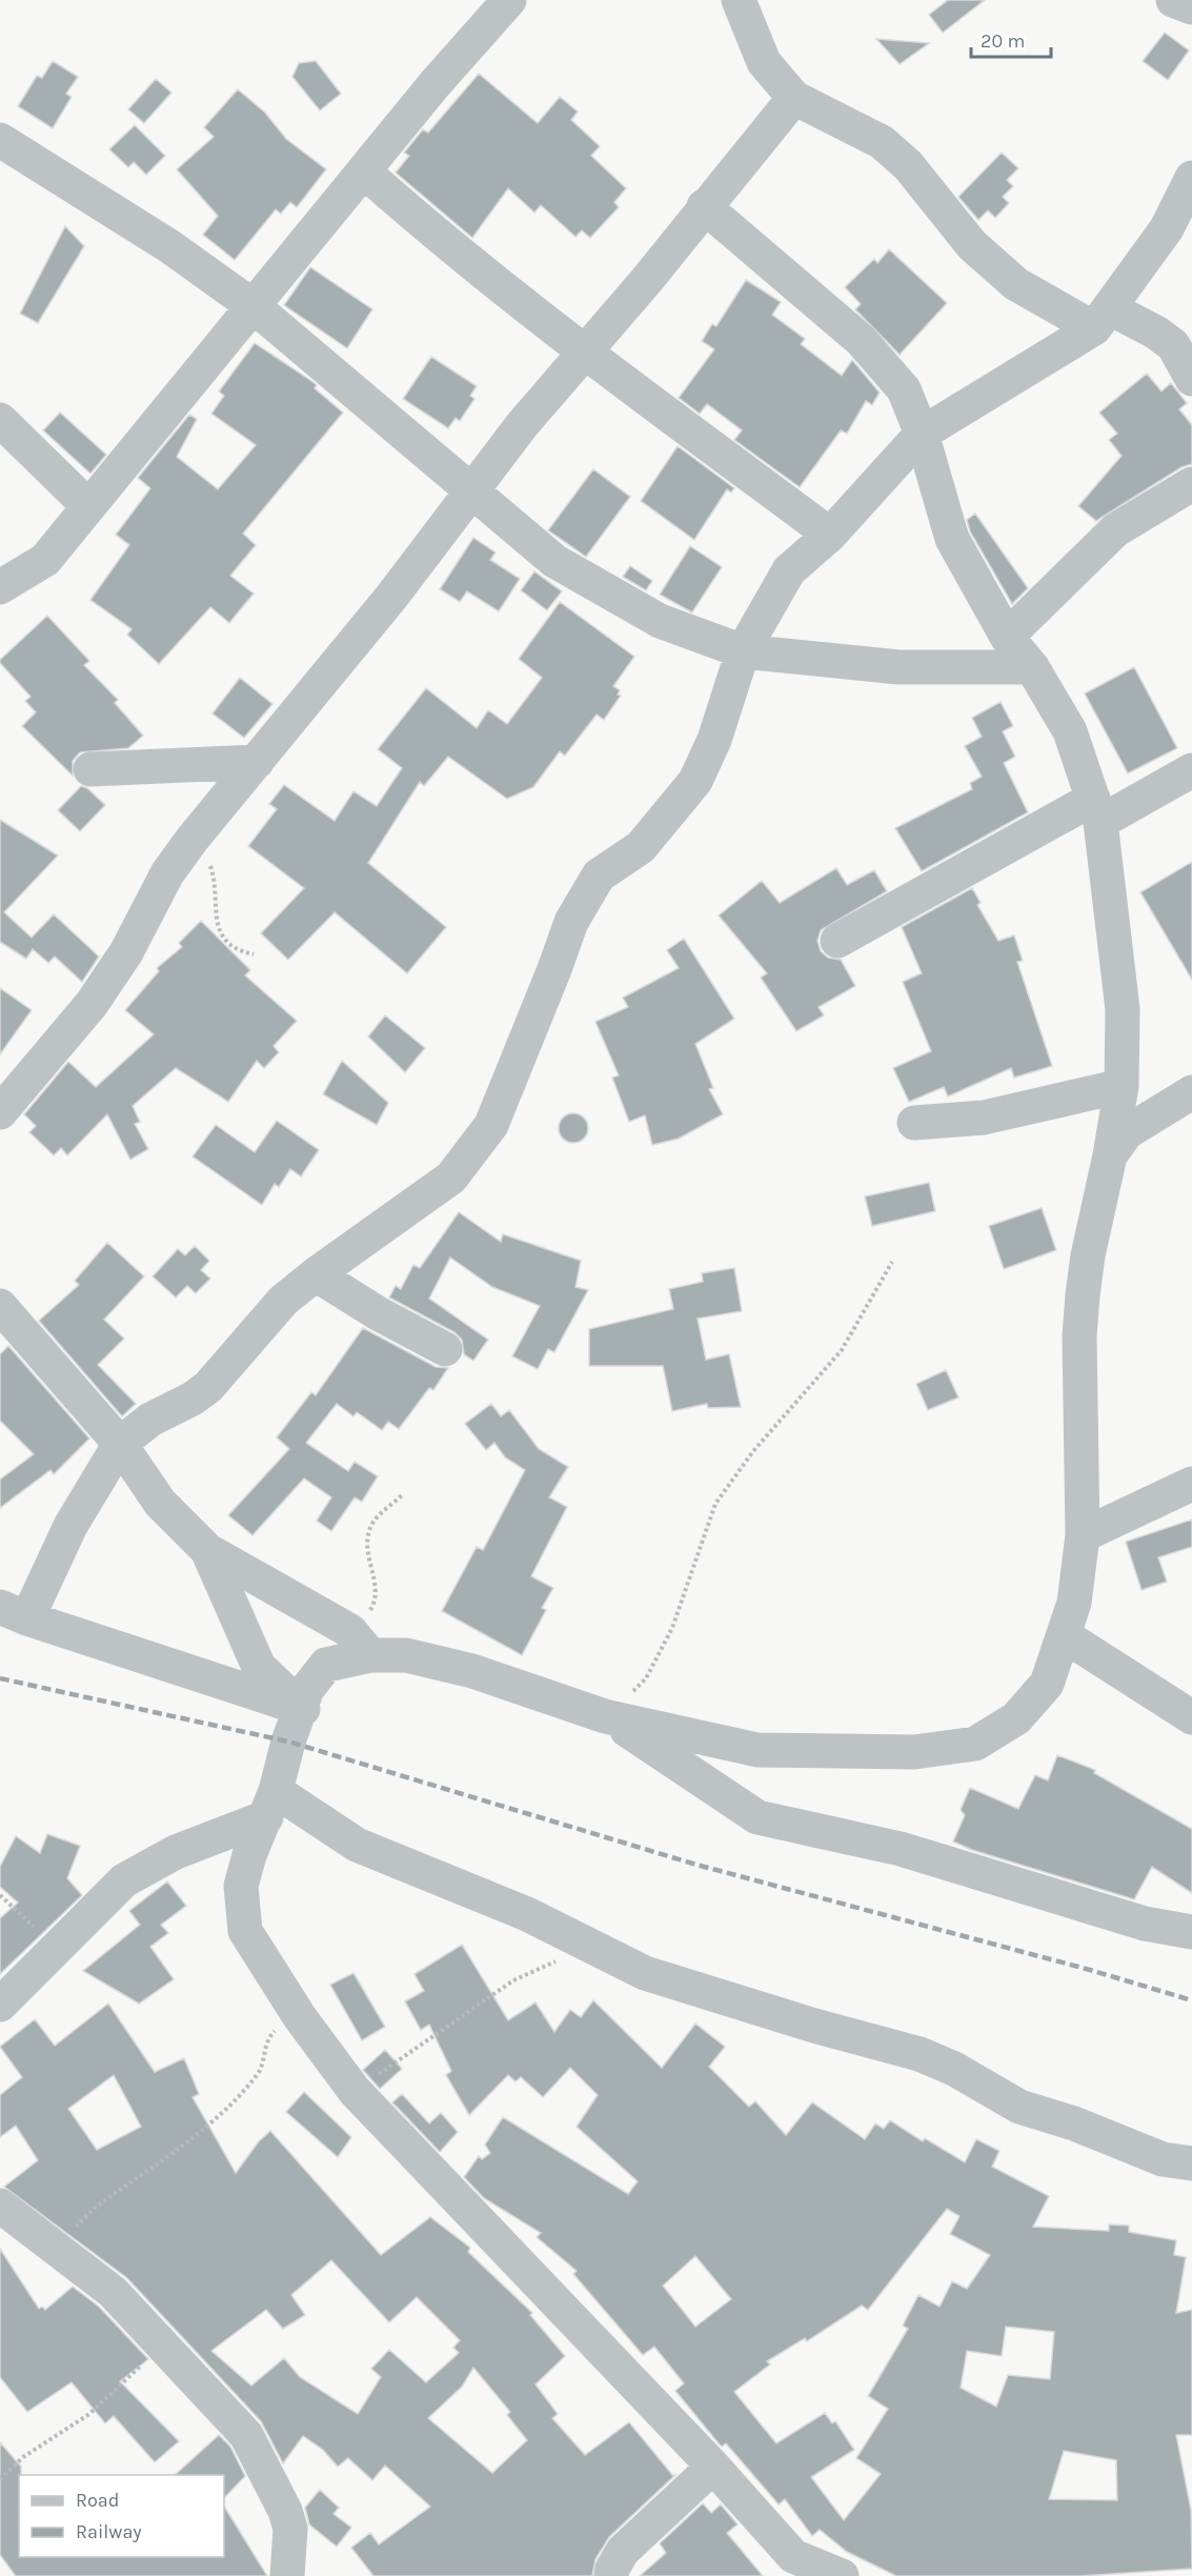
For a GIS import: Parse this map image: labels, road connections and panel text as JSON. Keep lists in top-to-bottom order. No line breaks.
{"legend":["Road","Railway"],"scale_bar":"20 m"}
